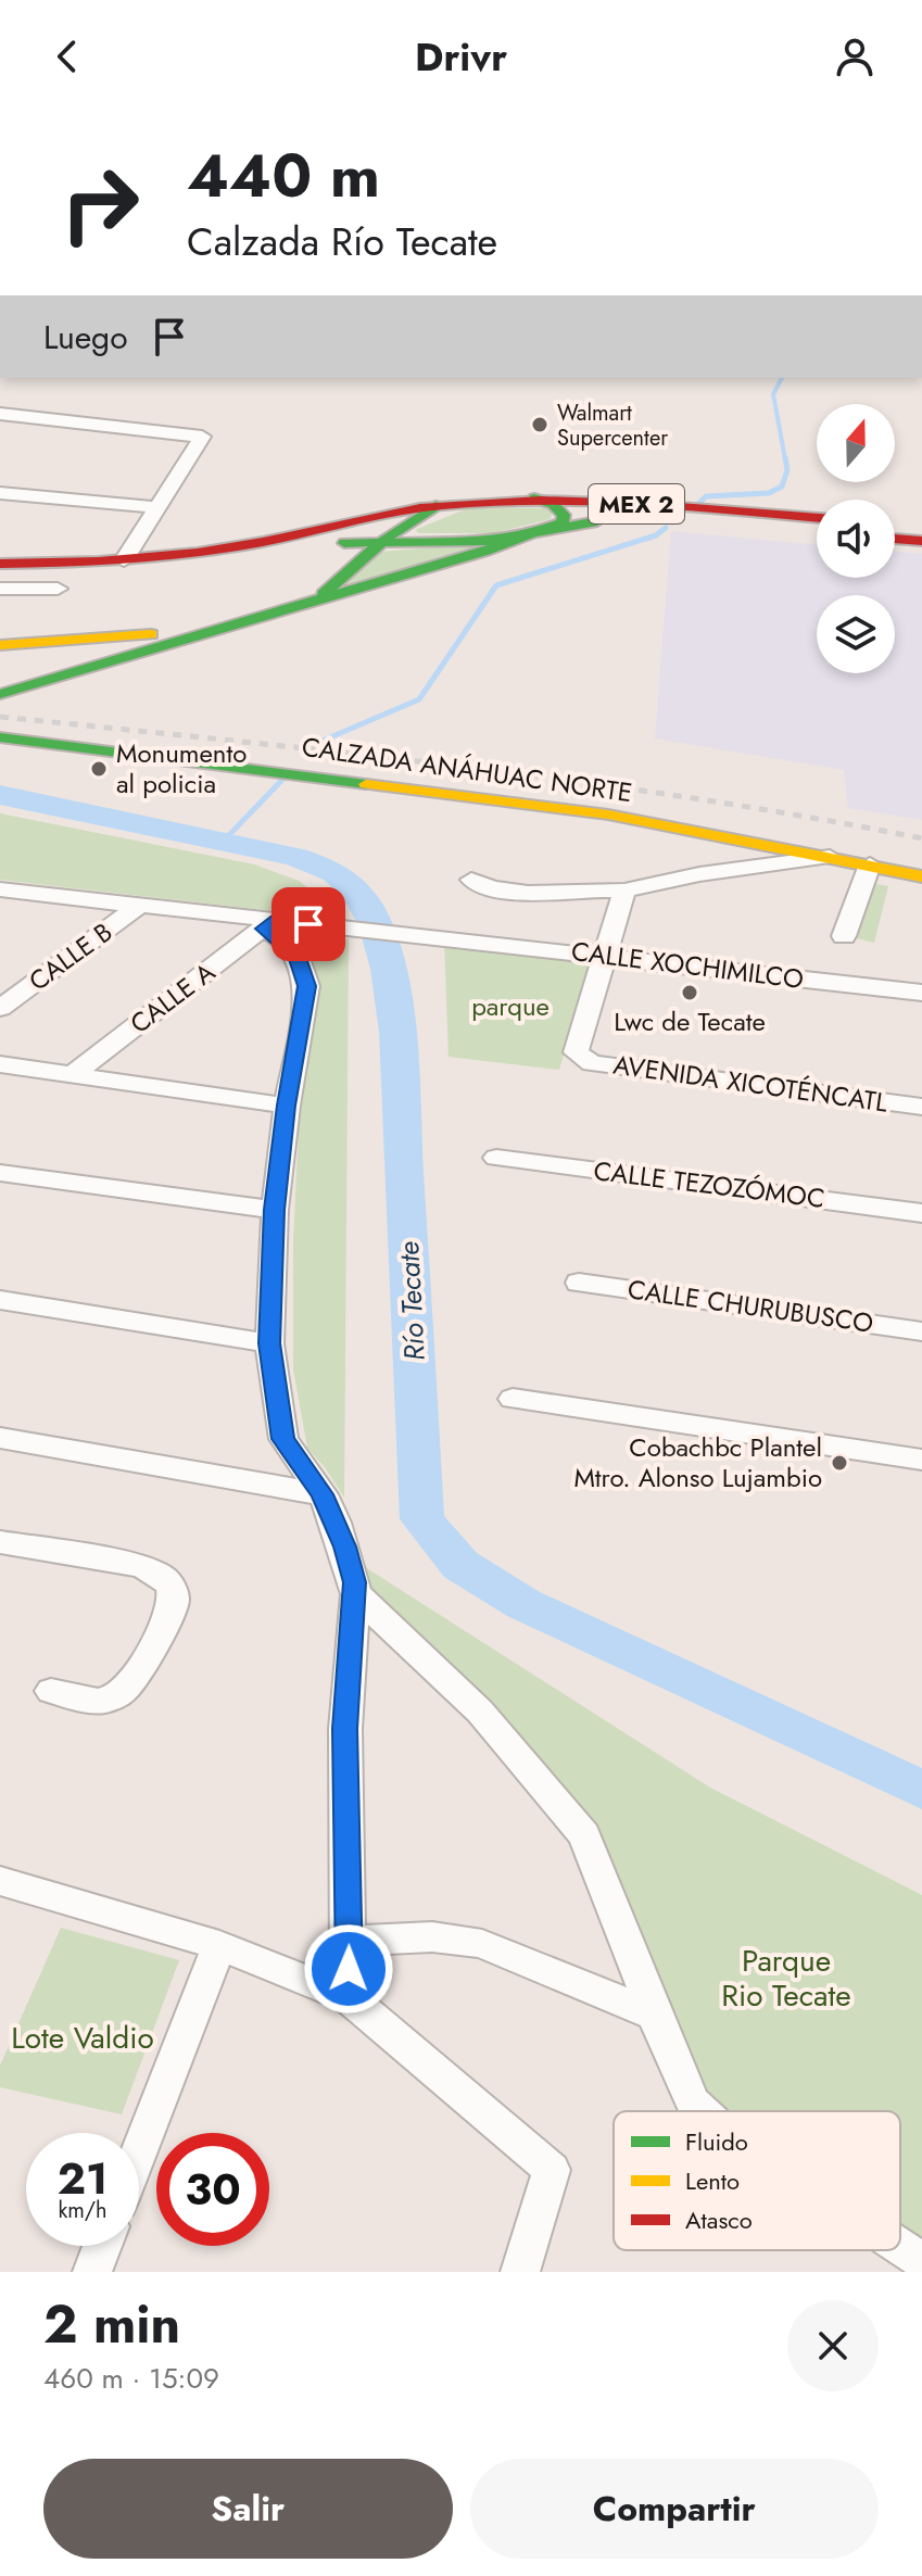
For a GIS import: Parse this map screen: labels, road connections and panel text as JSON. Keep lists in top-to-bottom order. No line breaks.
{"streets":{"main road":["MEX 2","CALZADA ANÁHUAC NORTE"],"street":["CALLE B","CALLE XOCHIMILCO","CALLE A","AVENIDA XICOTÉNCATL","CALLE TEZOZÓMOC","CALLE CHURUBUSCO"]},"crossings":[["CALLE B","CALLE XOCHIMILCO"],["CALLE XOCHIMILCO","CALLE A"],["CALLE XOCHIMILCO","AVENIDA XICOTÉNCATL"]],"water":["Río Tecate"],"parks":["parque","Parque Rio Tecate","Lote Valdio"],"places":["Walmart Supercenter","Monumento al policia","Lwc de Tecate","Cobachbc Plantel Mtro. Alonso Lujambio"],"legend":["Fluido","Lento","Atasco"],"north":"top","page":{"header":"Drivr","turn":["440 m","Calzada Río Tecate"],"then":"Luego","speed":"21 km/h","limit":"30","heading":["2 min","460 m · 15:09"],"buttons":["Salir","Compartir"]}}
